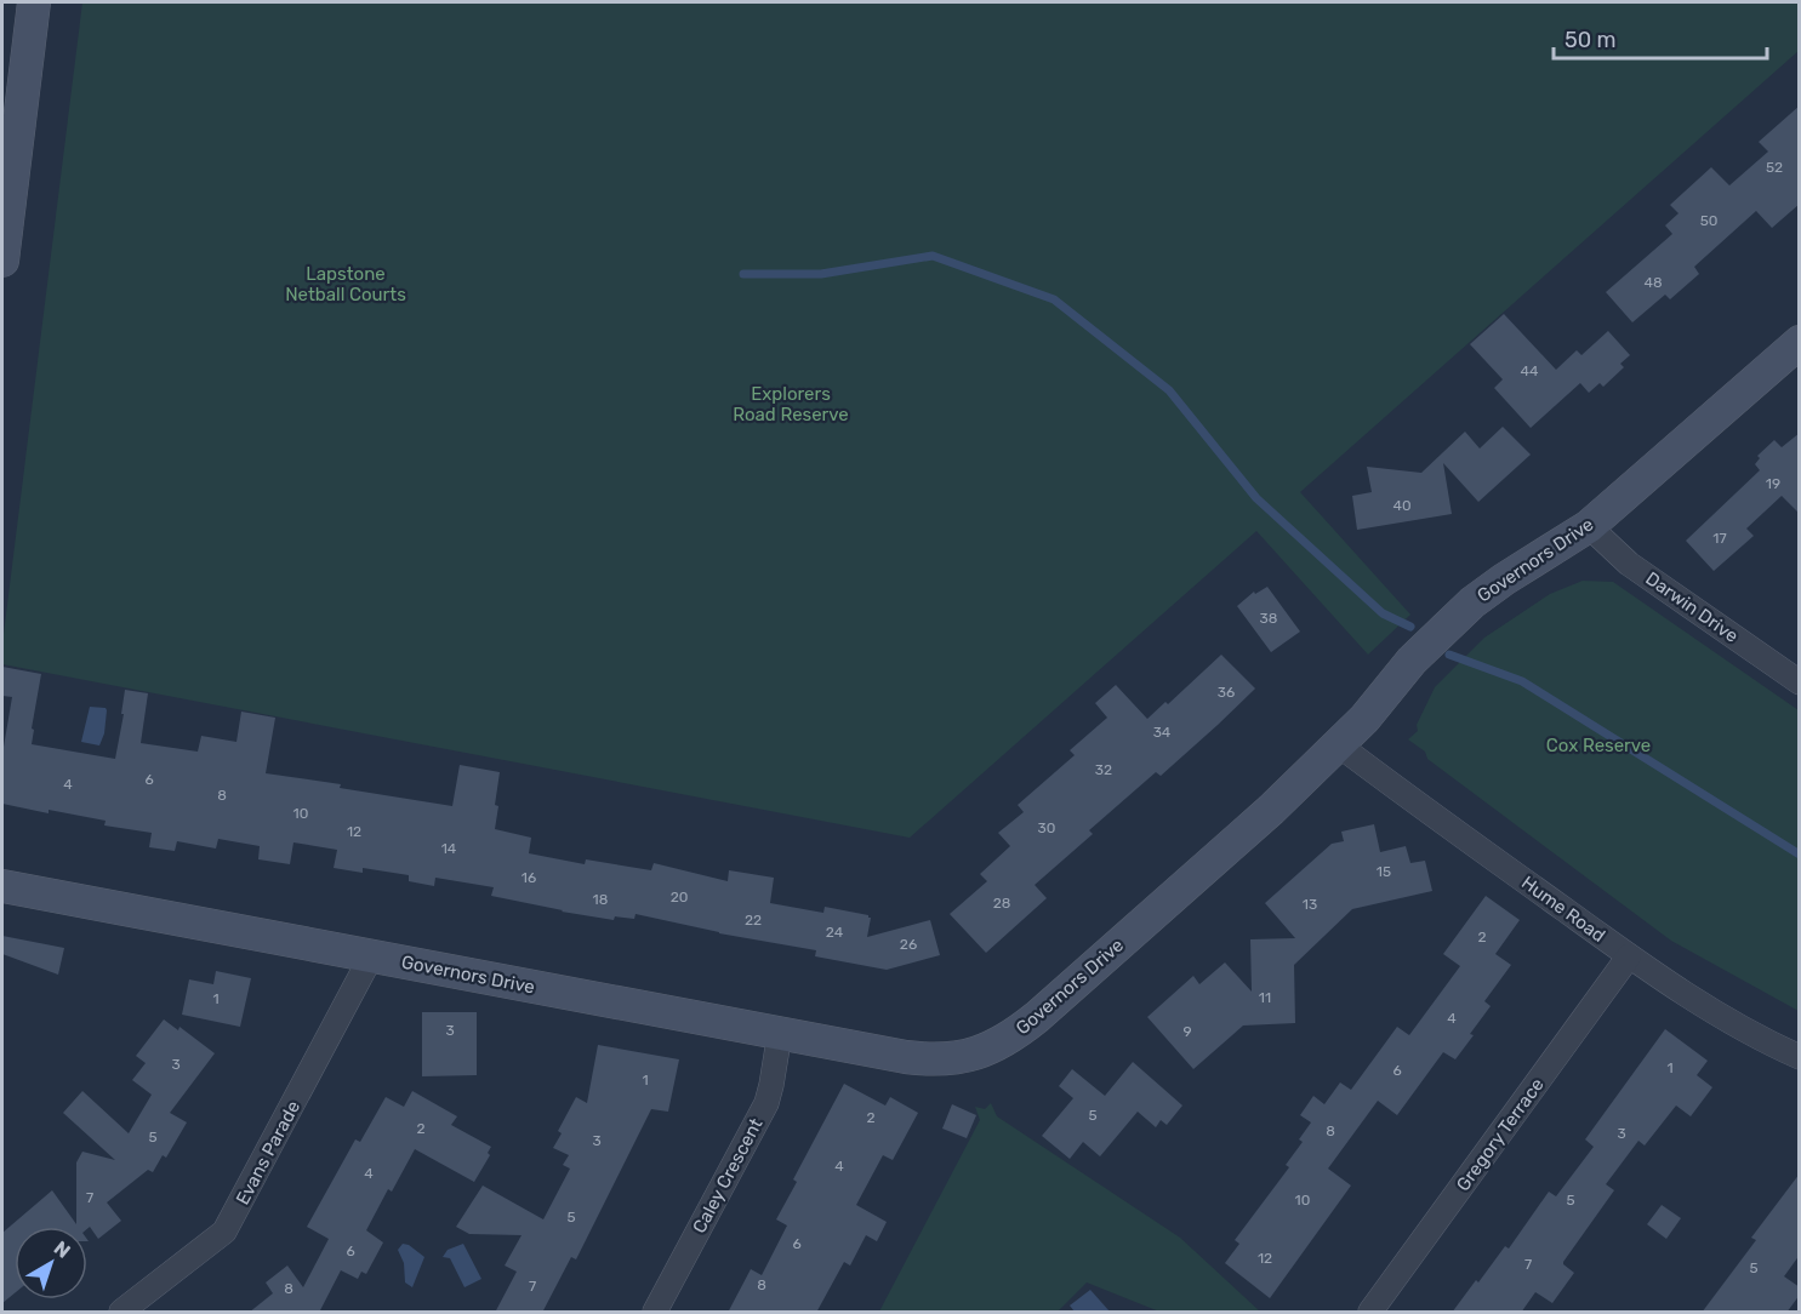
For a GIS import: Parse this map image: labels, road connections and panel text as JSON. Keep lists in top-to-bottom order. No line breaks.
{"streets":{"main road":["Governors Drive"],"street":["Darwin Drive","Hume Road","Gregory Terrace","Evans Parade","Caley Crescent"]},"crossings":[["Governors Drive","Darwin Drive"],["Governors Drive","Hume Road"],["Governors Drive","Evans Parade"],["Governors Drive","Caley Crescent"],["Hume Road","Gregory Terrace"]],"parks":["Lapstone Netball Courts","Explorers Road Reserve","Cox Reserve"],"house_numbers":["52","50","48","44","19","40","17","38","36","34","32","6","4","8","10","30","12","14","15","16","20","18","28","13","22","24","2","26","11","1","4","3","9","3","1","6","1","5","2","2","8","3","5","3","4","4","7","10","5","5","6","6","12","7","5","8","7","8"],"scale_bar":"50 m","north":"top right"}
